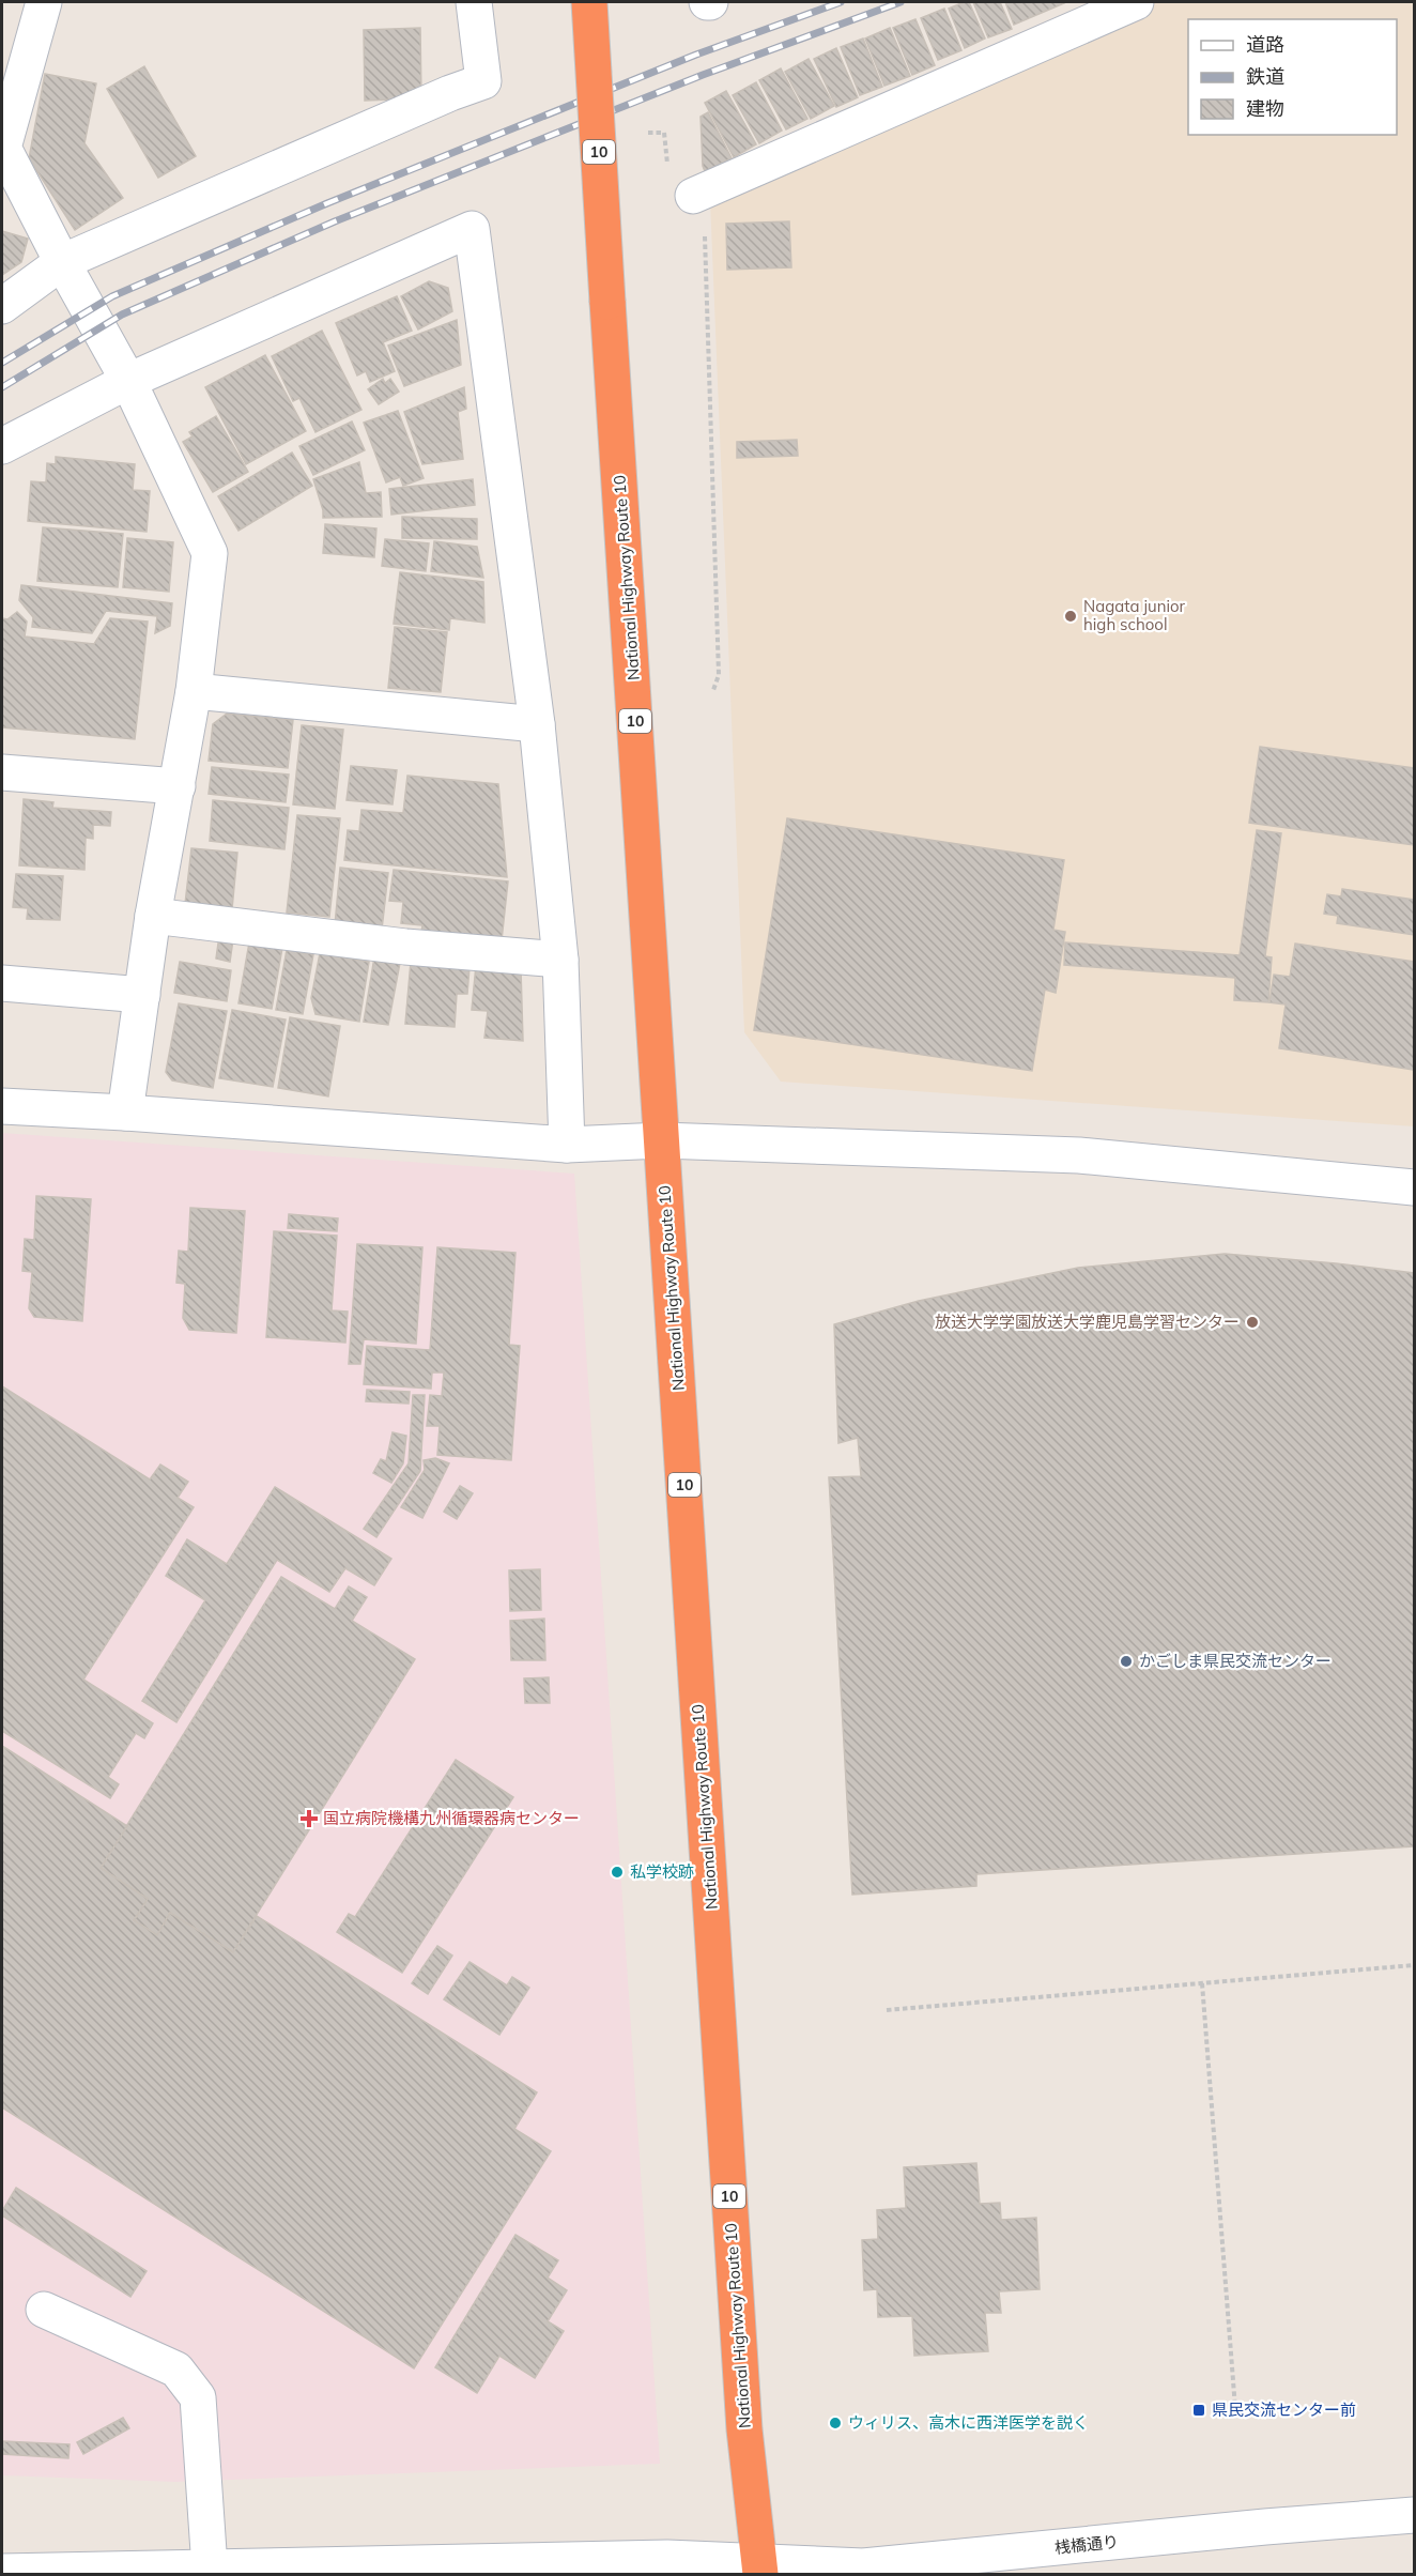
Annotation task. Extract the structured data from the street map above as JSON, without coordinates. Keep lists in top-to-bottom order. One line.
{"streets":{"highway":["10","National Highway Route 10"],"street":["桟橋通り"]},"crossings":[["National Highway Route 10","桟橋通り"]],"places":{"other":["Nagata junior high school","放送大学学園放送大学鹿児島学習センター","かごしま県民交流センター","私学校跡","ウィリス、高木に西洋医学を説く"],"health":["国立病院機構九州循環器病センター"],"transit":["県民交流センター前"]},"legend":["道路","鉄道","建物"]}
